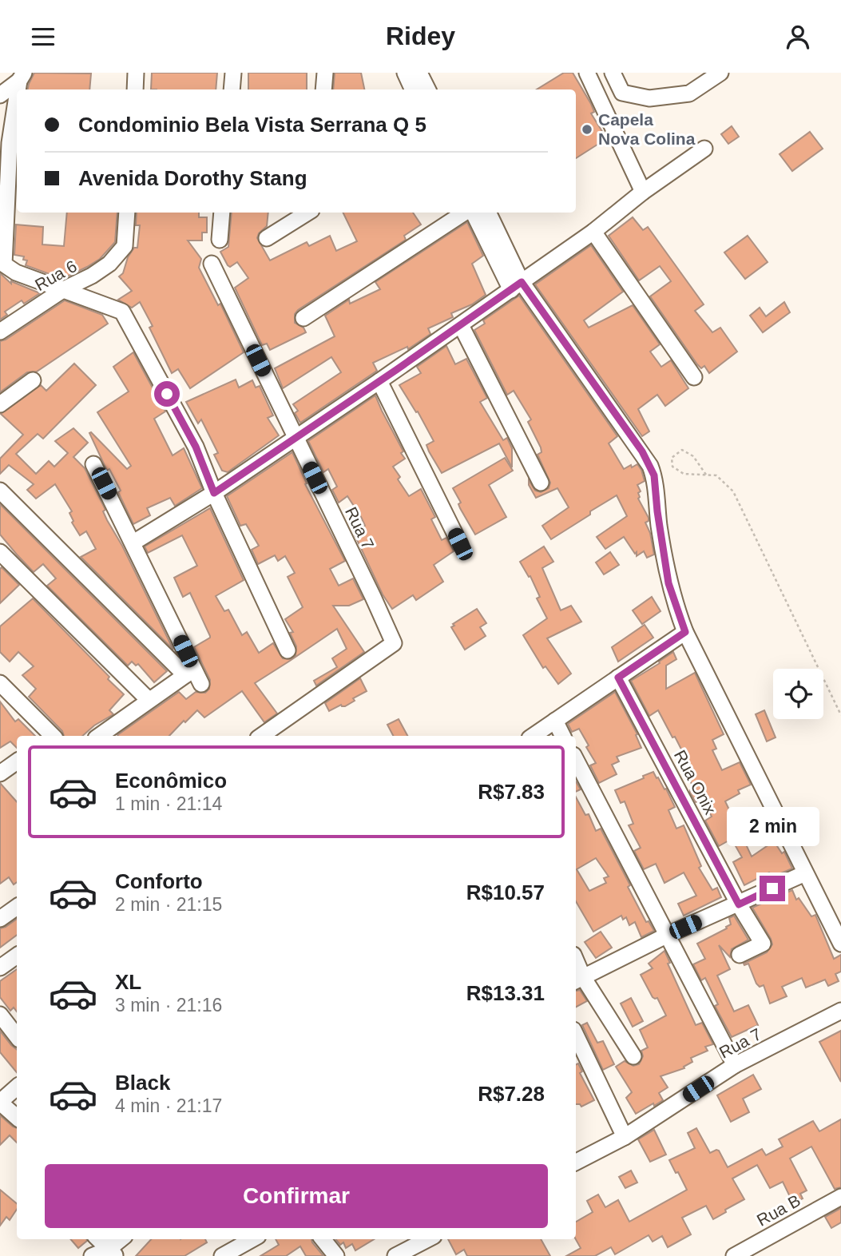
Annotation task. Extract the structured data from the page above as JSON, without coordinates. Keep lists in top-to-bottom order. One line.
{"streets":{"street":["Rua 6","Rua 7","Rua Onix","Rua B"]},"places":["Capela Nova Colina"],"page":{"header":"Ridey","banner":["Condominio Bela Vista Serrana Q 5","Avenida Dorothy Stang"],"list":[{"name":"Econômico","note":"1 min · 21:14","value":"R$7.83"},{"name":"Conforto","note":"2 min · 21:15","value":"R$10.57"},{"name":"XL","note":"3 min · 21:16","value":"R$13.31"},{"name":"Black","note":"4 min · 21:17","value":"R$7.28"}],"bubble":"2 min","buttons":"Confirmar"}}
